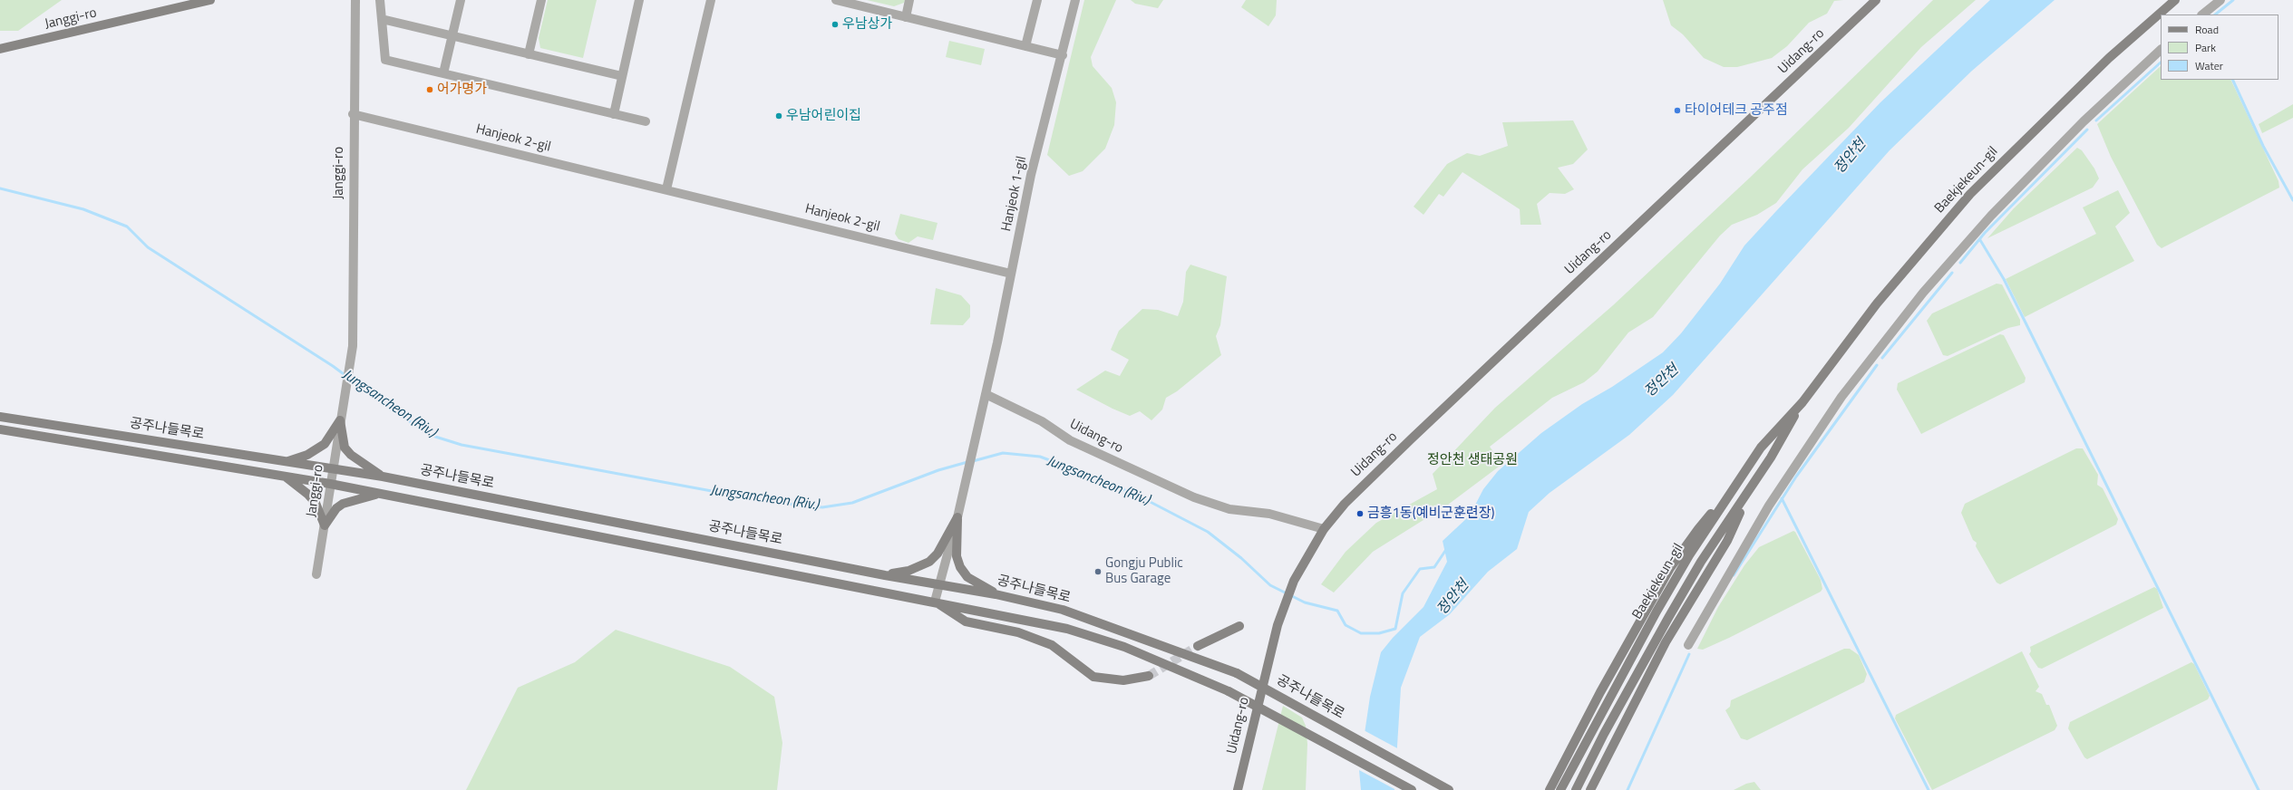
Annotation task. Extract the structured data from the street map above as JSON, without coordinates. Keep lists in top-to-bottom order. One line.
{"streets":{"main road":["Janggi-ro","Uidang-ro","Baekjekeun-gil","공주나들목로"],"street":["Hanjeok 2-gil","Hanjeok 1-gil"]},"crossings":[["Janggi-ro","Hanjeok 2-gil"],["Janggi-ro","공주나들목로"],["Uidang-ro","Hanjeok 1-gil"],["Hanjeok 2-gil","Hanjeok 1-gil"],["Hanjeok 1-gil","공주나들목로"]],"water":["정안천","Jungsancheon (Riv.)"],"parks":["정안천 생태공원"],"places":["우남상가","어가명가","타이어테크 공주점","우남어린이집","금흥1동(예비군훈련장)","Gongju Public Bus Garage"],"legend":["Road","Park","Water"]}
